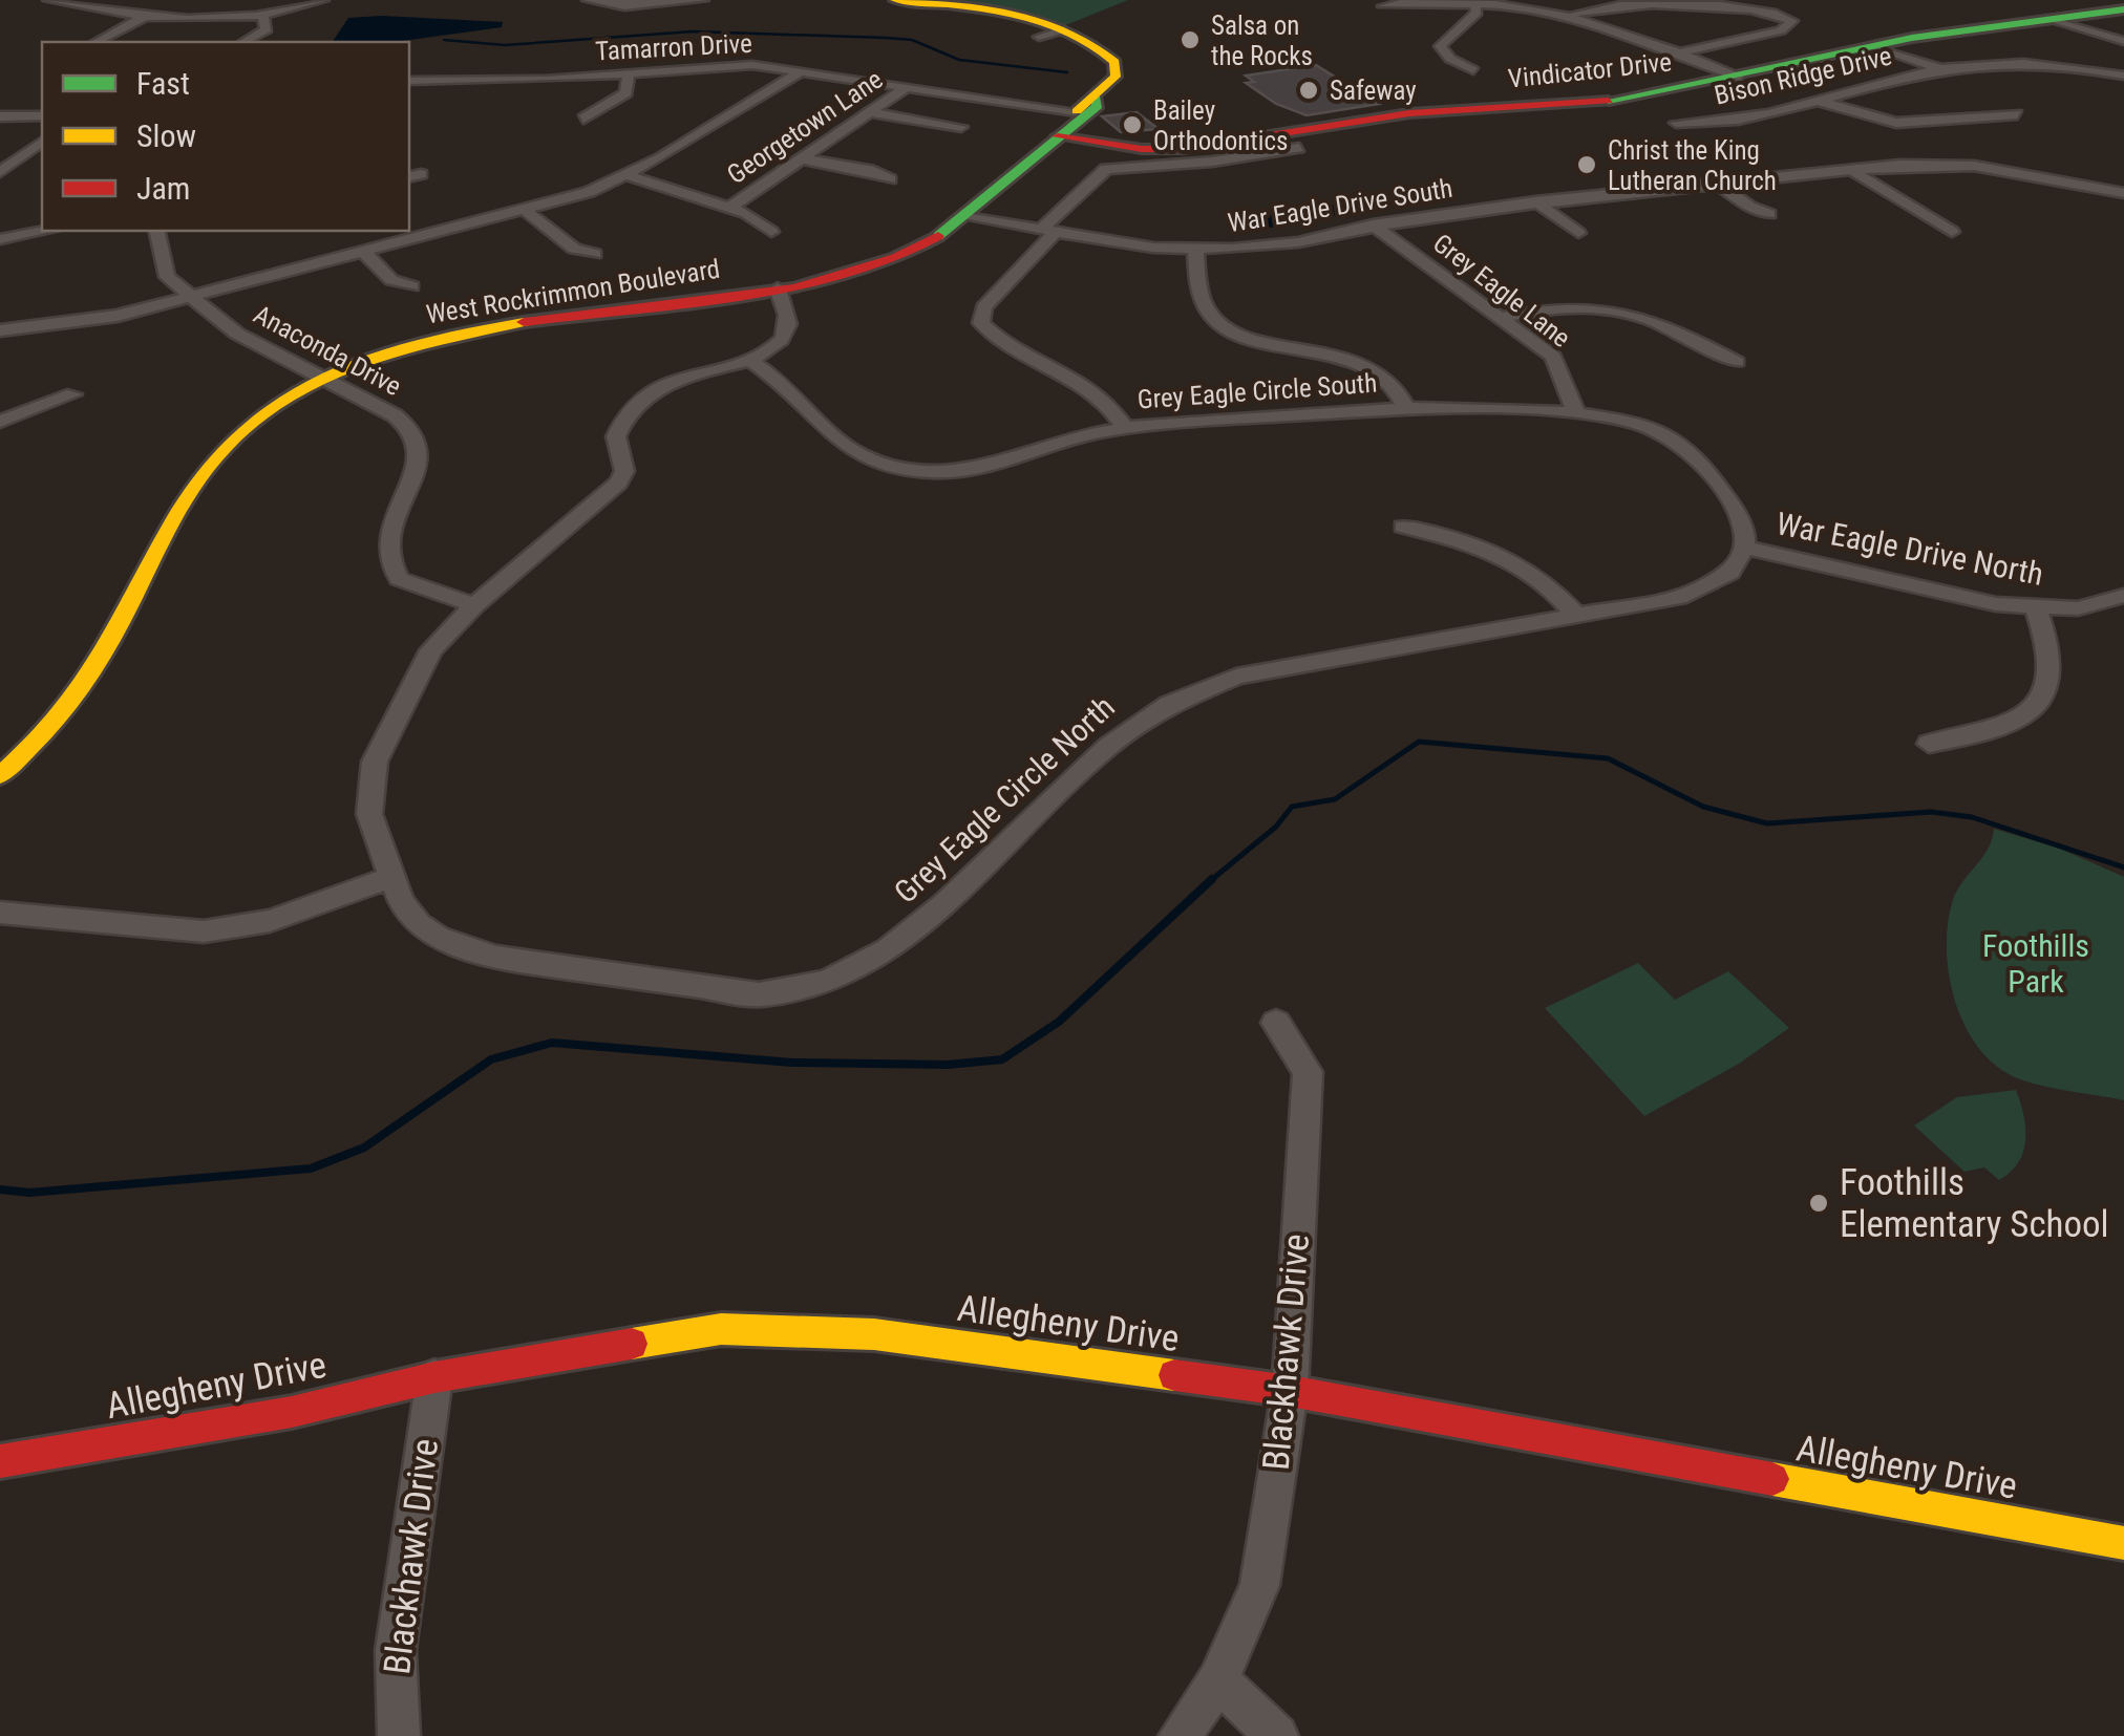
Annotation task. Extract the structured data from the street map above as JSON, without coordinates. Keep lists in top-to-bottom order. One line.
{"streets":{"main road":["Vindicator Drive","West Rockrimmon Boulevard","Allegheny Drive"],"street":["Tamarron Drive","Bison Ridge Drive","Georgetown Lane","War Eagle Drive South","Grey Eagle Lane","Anaconda Drive","Grey Eagle Circle South","War Eagle Drive North","Grey Eagle Circle North","Blackhawk Drive"]},"crossings":[["Tamarron Drive","Georgetown Lane"],["Tamarron Drive","West Rockrimmon Boulevard"],["Vindicator Drive","Bison Ridge Drive"],["Vindicator Drive","West Rockrimmon Boulevard"],["War Eagle Drive South","Grey Eagle Lane"],["War Eagle Drive South","West Rockrimmon Boulevard"],["Grey Eagle Lane","Grey Eagle Circle South"],["West Rockrimmon Boulevard","Anaconda Drive"],["Grey Eagle Circle South","War Eagle Drive North"],["Grey Eagle Circle South","Grey Eagle Circle North"],["War Eagle Drive North","Grey Eagle Circle North"],["Allegheny Drive","Blackhawk Drive"]],"parks":["Foothills Park"],"places":["Salsa on the Rocks","Safeway","Bailey Orthodontics","Christ the King Lutheran Church","Foothills Elementary School"],"legend":["Fast","Slow","Jam"]}
